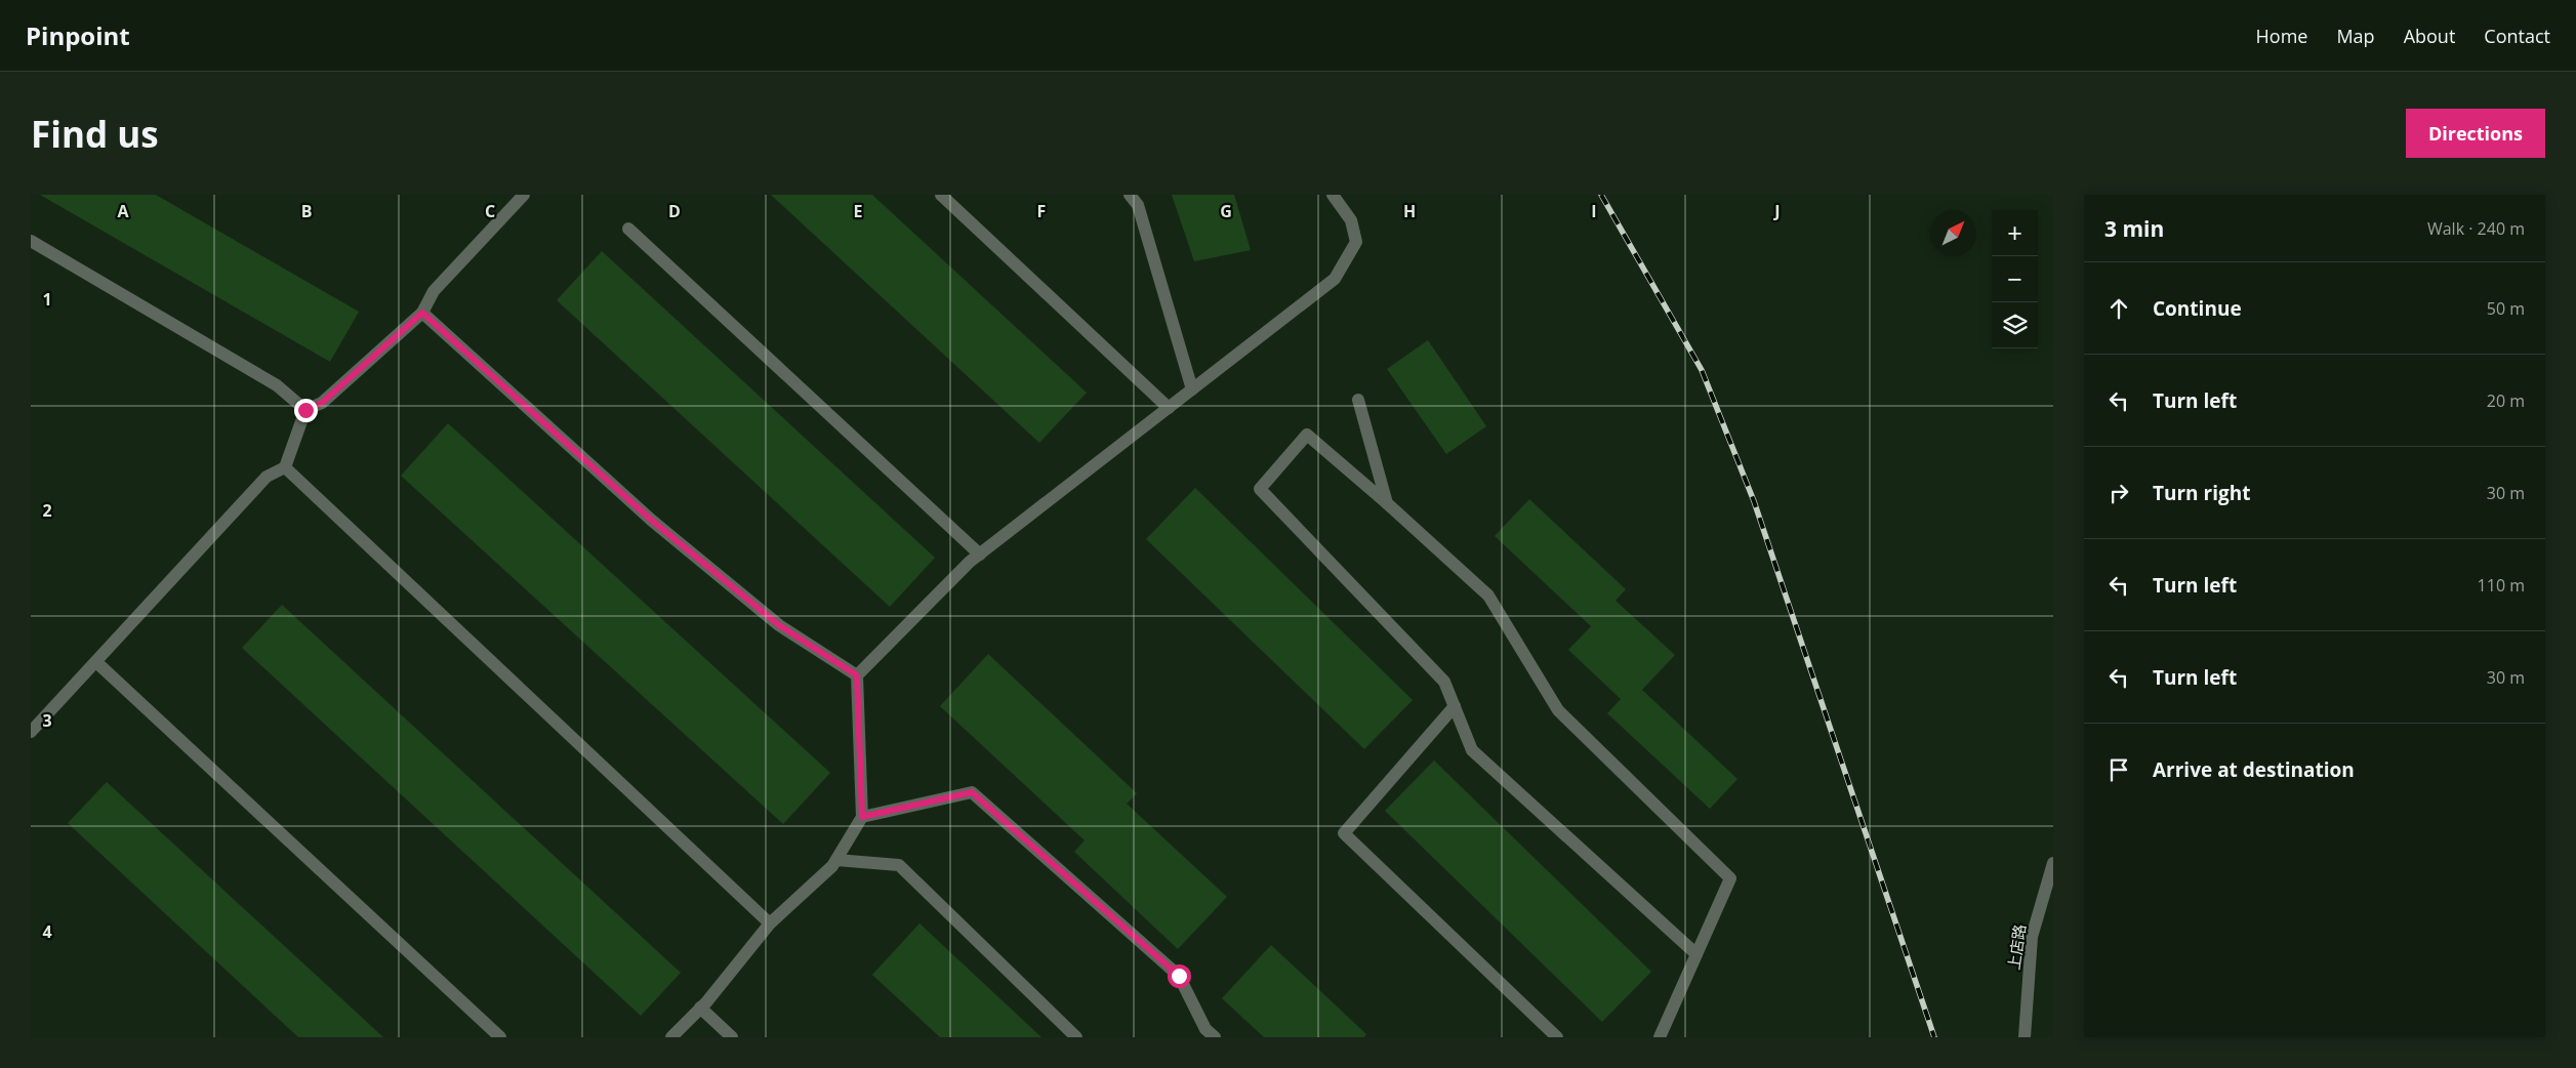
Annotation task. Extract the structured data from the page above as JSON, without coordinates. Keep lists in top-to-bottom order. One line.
{"streets":{"street":["上店路"]},"north":"top right","page":{"header":"Pinpoint","nav":["Home","Map","About","Contact"],"buttons":"Directions","title":"Find us","heading":["3 min","Walk · 240 m"],"map_buttons":["+","−"],"list":[["Continue","50 m"],["Turn left","20 m"],["Turn right","30 m"],["Turn left","110 m"],["Turn left","30 m"],"Arrive at destination"]},"grid":{"columns":["A","B","C","D","E","F","G","H","I","J"],"rows":["1","2","3","4"]}}
